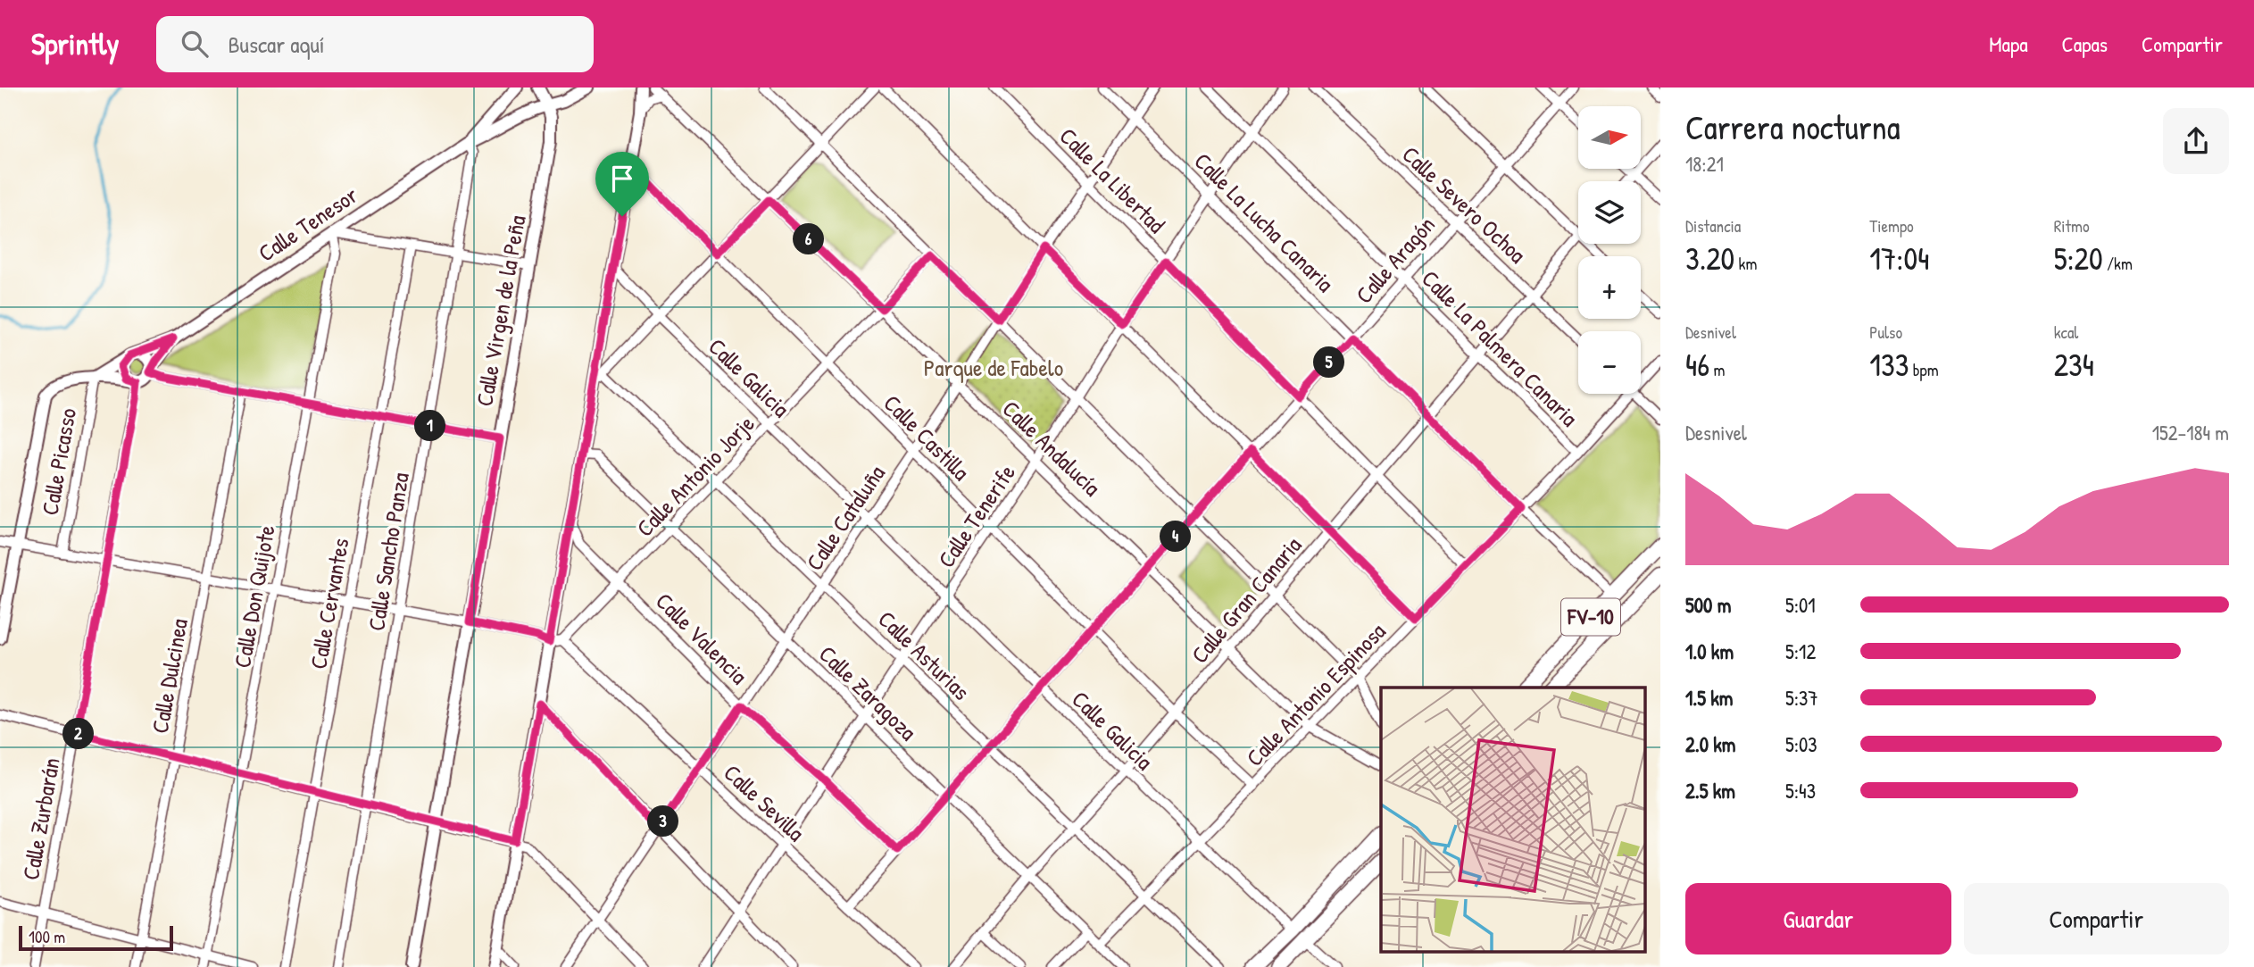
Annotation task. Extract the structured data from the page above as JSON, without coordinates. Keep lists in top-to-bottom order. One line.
{"streets":{"main road":["FV-10"],"street":["Calle La Libertad","Calle Severo Ochoa","Calle La Lucha Canaria","Calle Tenesor","Calle Aragón","Calle Virgen de la Peña","Calle La Palmera Canaria","Calle Galicia","Calle Castilla","Calle Andalucía","Calle Picasso","Calle Antonio Jorje","Calle Tenerife","Calle Cataluña","Calle Sancho Panza","Calle Don Quijote","Calle Gran Canaria","Calle Cervantes","Calle Valencia","Calle Asturias","Calle Dulcinea","Calle Zaragoza","Calle Antonio Espinosa","Calle Sevilla","Calle Zurbarán"]},"crossings":[["Calle La Libertad","Calle Aragón"],["Calle La Libertad","Calle Tenerife"],["Calle La Libertad","Calle Cataluña"],["Calle La Libertad","Calle Gran Canaria"],["Calle La Libertad","Calle Antonio Espinosa"],["Calle Severo Ochoa","Calle Aragón"],["Calle Severo Ochoa","Calle Gran Canaria"],["Calle La Lucha Canaria","Calle Aragón"],["Calle La Lucha Canaria","Calle Tenerife"],["Calle La Lucha Canaria","Calle Cataluña"],["Calle La Lucha Canaria","Calle Gran Canaria"],["Calle La Lucha Canaria","FV-10"],["Calle La Lucha Canaria","Calle Antonio Espinosa"],["Calle Tenesor","Calle Virgen de la Peña"],["Calle Tenesor","Calle Picasso"],["Calle Tenesor","Calle Sancho Panza"],["Calle Tenesor","Calle Don Quijote"],["Calle Tenesor","Calle Zurbarán"],["Calle Aragón","Calle La Palmera Canaria"],["Calle Aragón","Calle Galicia"],["Calle Aragón","Calle Castilla"],["Calle Aragón","Calle Andalucía"],["Calle Aragón","Calle Valencia"],["Calle Aragón","Calle Asturias"],["Calle Aragón","Calle Zaragoza"],["Calle Aragón","Calle Sevilla"],["Calle La Palmera Canaria","Calle Tenerife"],["Calle La Palmera Canaria","Calle Gran Canaria"],["Calle La Palmera Canaria","Calle Antonio Espinosa"],["Calle Galicia","Calle Antonio Jorje"],["Calle Galicia","Calle Tenerife"],["Calle Galicia","Calle Cataluña"],["Calle Galicia","Calle Gran Canaria"],["Calle Galicia","Calle Antonio Espinosa"],["Calle Castilla","Calle Antonio Jorje"],["Calle Castilla","Calle Tenerife"],["Calle Castilla","Calle Cataluña"],["Calle Castilla","Calle Gran Canaria"],["Calle Castilla","Calle Antonio Espinosa"],["Calle Andalucía","Calle Antonio Jorje"],["Calle Andalucía","Calle Tenerife"],["Calle Andalucía","Calle Cataluña"],["Calle Andalucía","Calle Gran Canaria"],["Calle Andalucía","Calle Antonio Espinosa"],["Calle Antonio Jorje","Calle Valencia"],["Calle Antonio Jorje","Calle Asturias"],["Calle Antonio Jorje","Calle Zaragoza"],["Calle Antonio Jorje","Calle Sevilla"],["Calle Tenerife","Calle Valencia"],["Calle Tenerife","Calle Asturias"],["Calle Tenerife","Calle Zaragoza"],["Calle Tenerife","Calle Sevilla"],["Calle Cataluña","Calle Valencia"],["Calle Cataluña","Calle Asturias"],["Calle Cataluña","Calle Zaragoza"],["Calle Cataluña","Calle Sevilla"],["Calle Gran Canaria","Calle Asturias"],["Calle Gran Canaria","Calle Zaragoza"],["Calle Asturias","Calle Antonio Espinosa"],["Calle Zaragoza","Calle Antonio Espinosa"]],"parks":["Parque de Fabelo"],"scale_bar":"100 m","north":"right","page":{"header":"Sprintly","search":"Buscar aquí","nav":["Mapa","Capas","Compartir"],"heading":["Carrera nocturna","18:21"],"map_buttons":["+","−"],"stats":[["Distancia","3.20 km"],["Tiempo","17:04"],["Ritmo","5:20 /km"],["Desnivel","46 m"],["Pulso","133 bpm"],["kcal","234"]],"pins":["6","5","1","4","2","3"],"chart":["Desnivel","152–184 m"],"list":[{"name":"500 m","note":"5:01"},{"name":"1.0 km","note":"5:12"},{"name":"1.5 km","note":"5:37"},{"name":"2.0 km","note":"5:03"},{"name":"2.5 km","note":"5:43"}],"buttons":["Guardar","Compartir"],"scale":"100 m"}}
